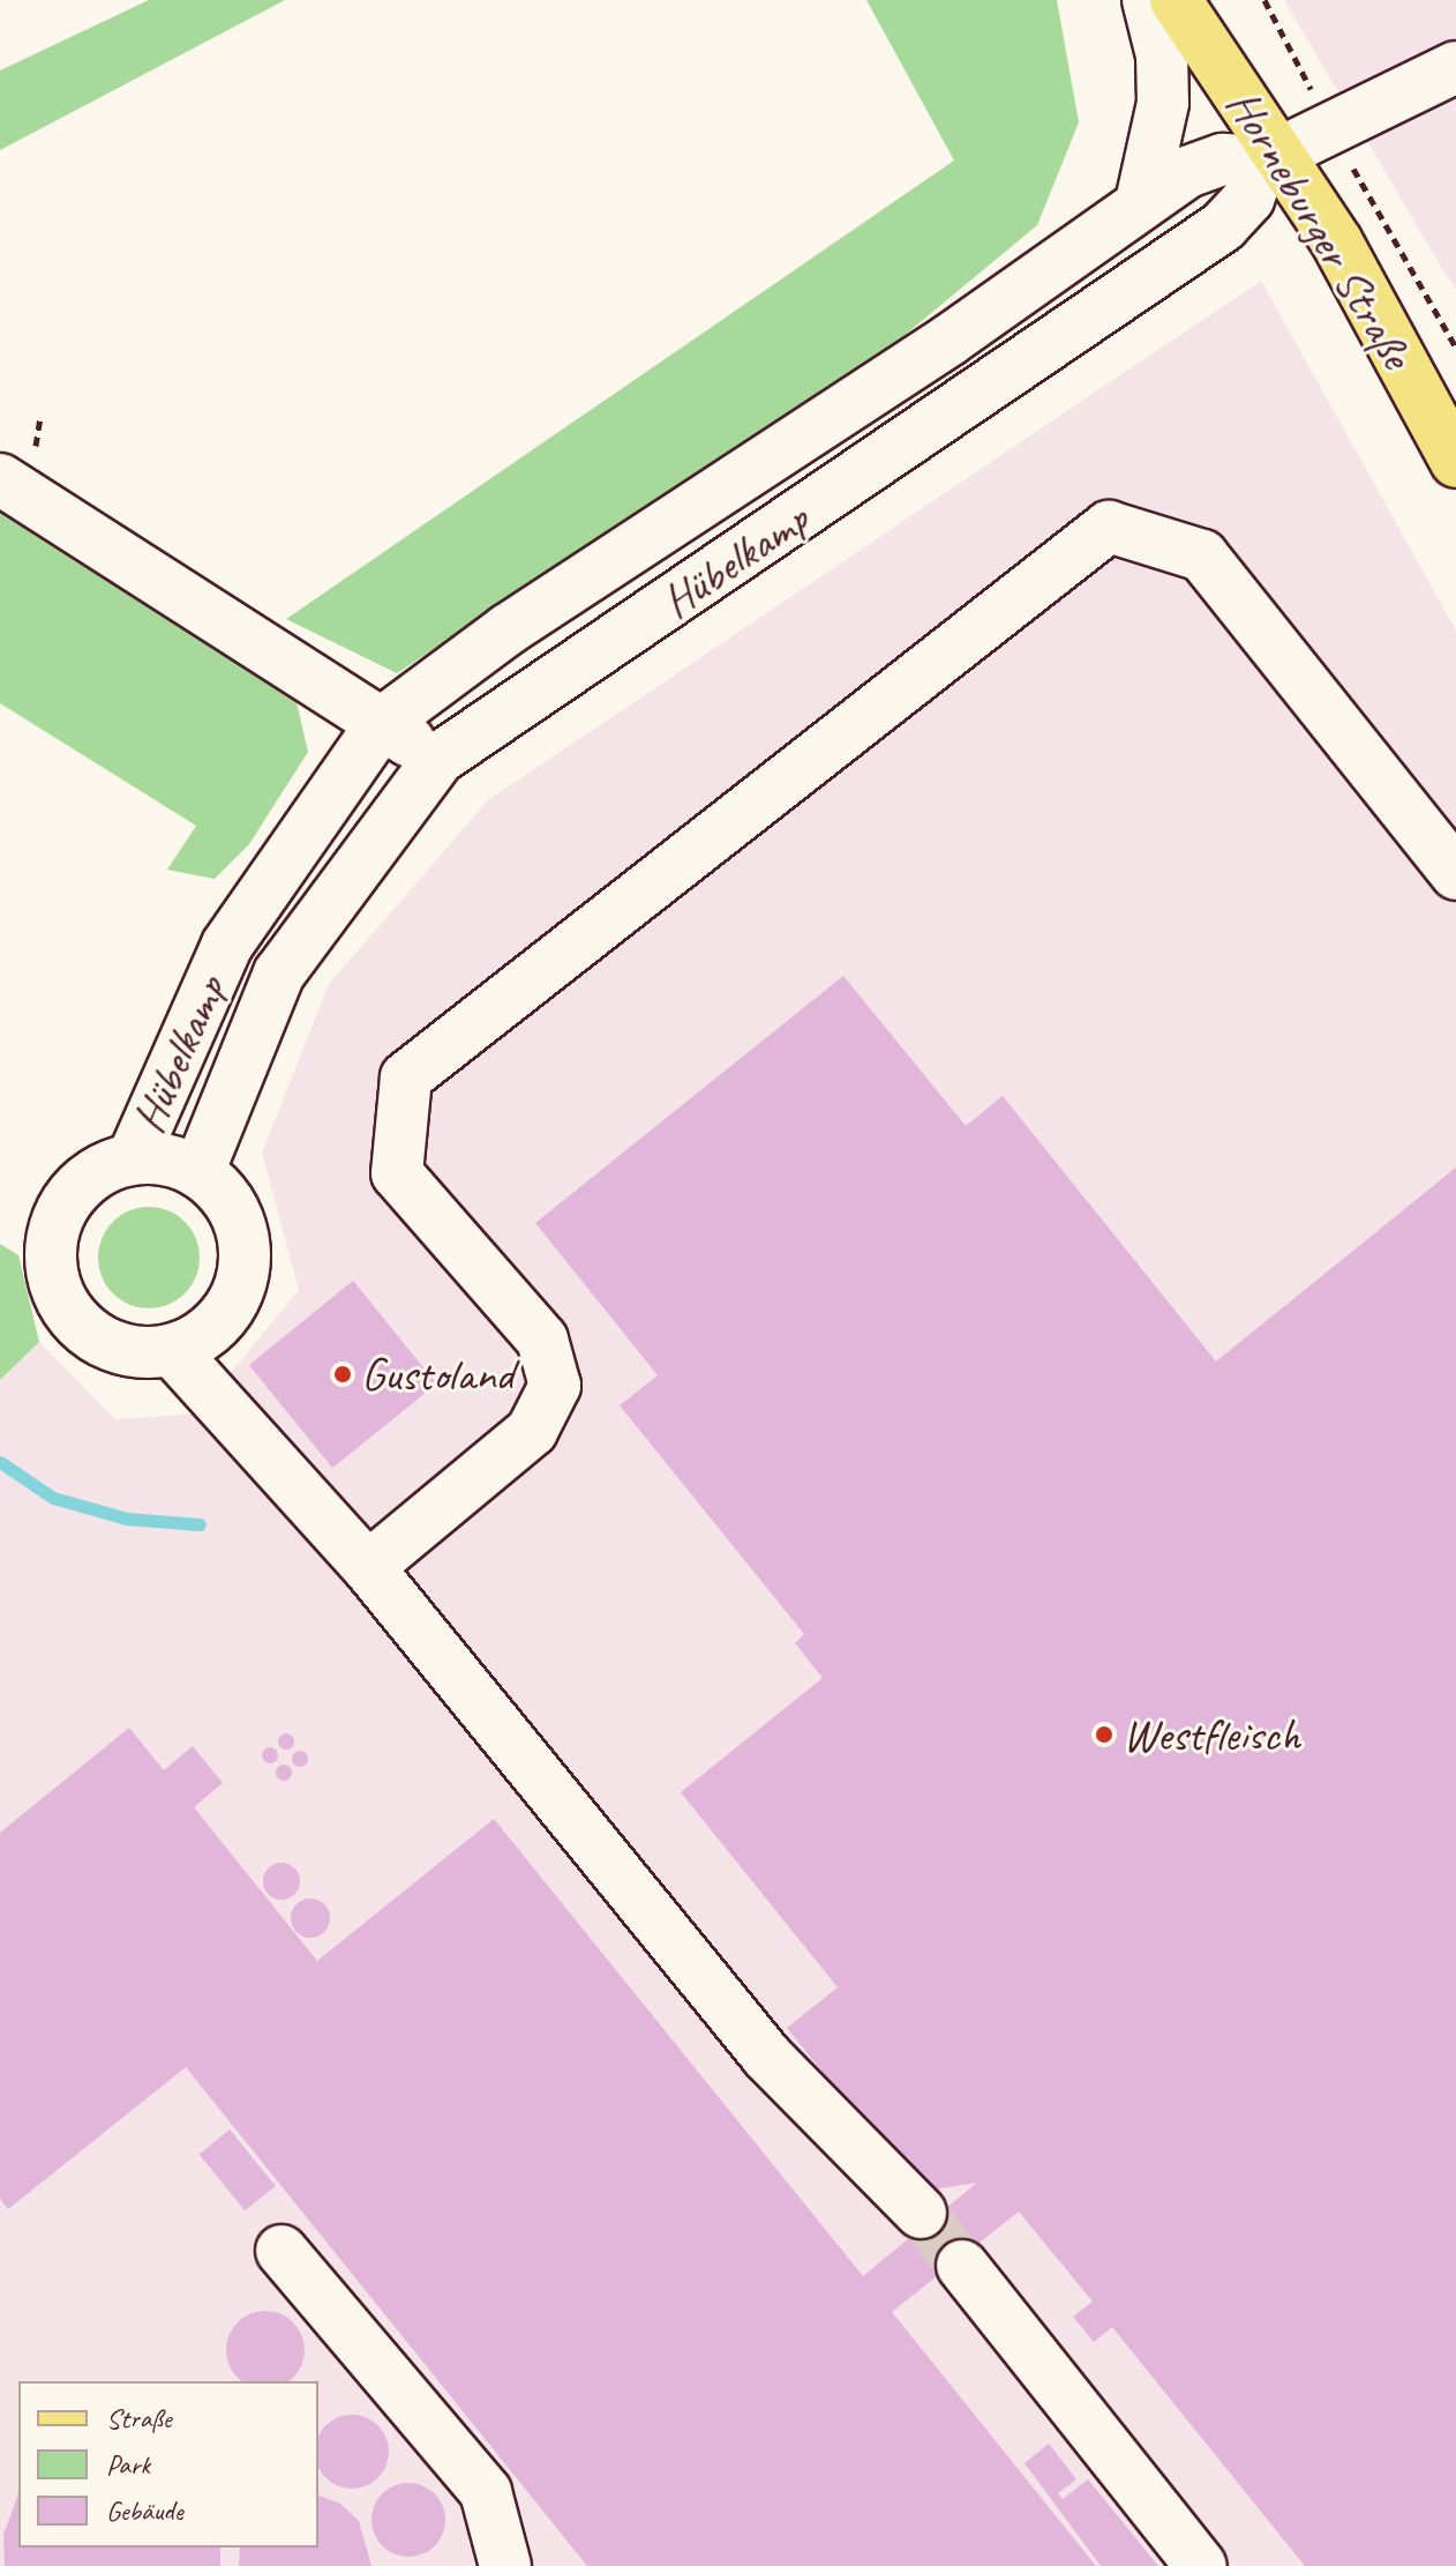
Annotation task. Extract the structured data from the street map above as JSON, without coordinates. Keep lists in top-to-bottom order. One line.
{"streets":{"main road":["Horneburger Straße"],"street":["Hübelkamp"]},"crossings":[["Horneburger Straße","Hübelkamp"]],"places":["Gustoland","Westfleisch"],"legend":["Straße","Park","Gebäude"]}
